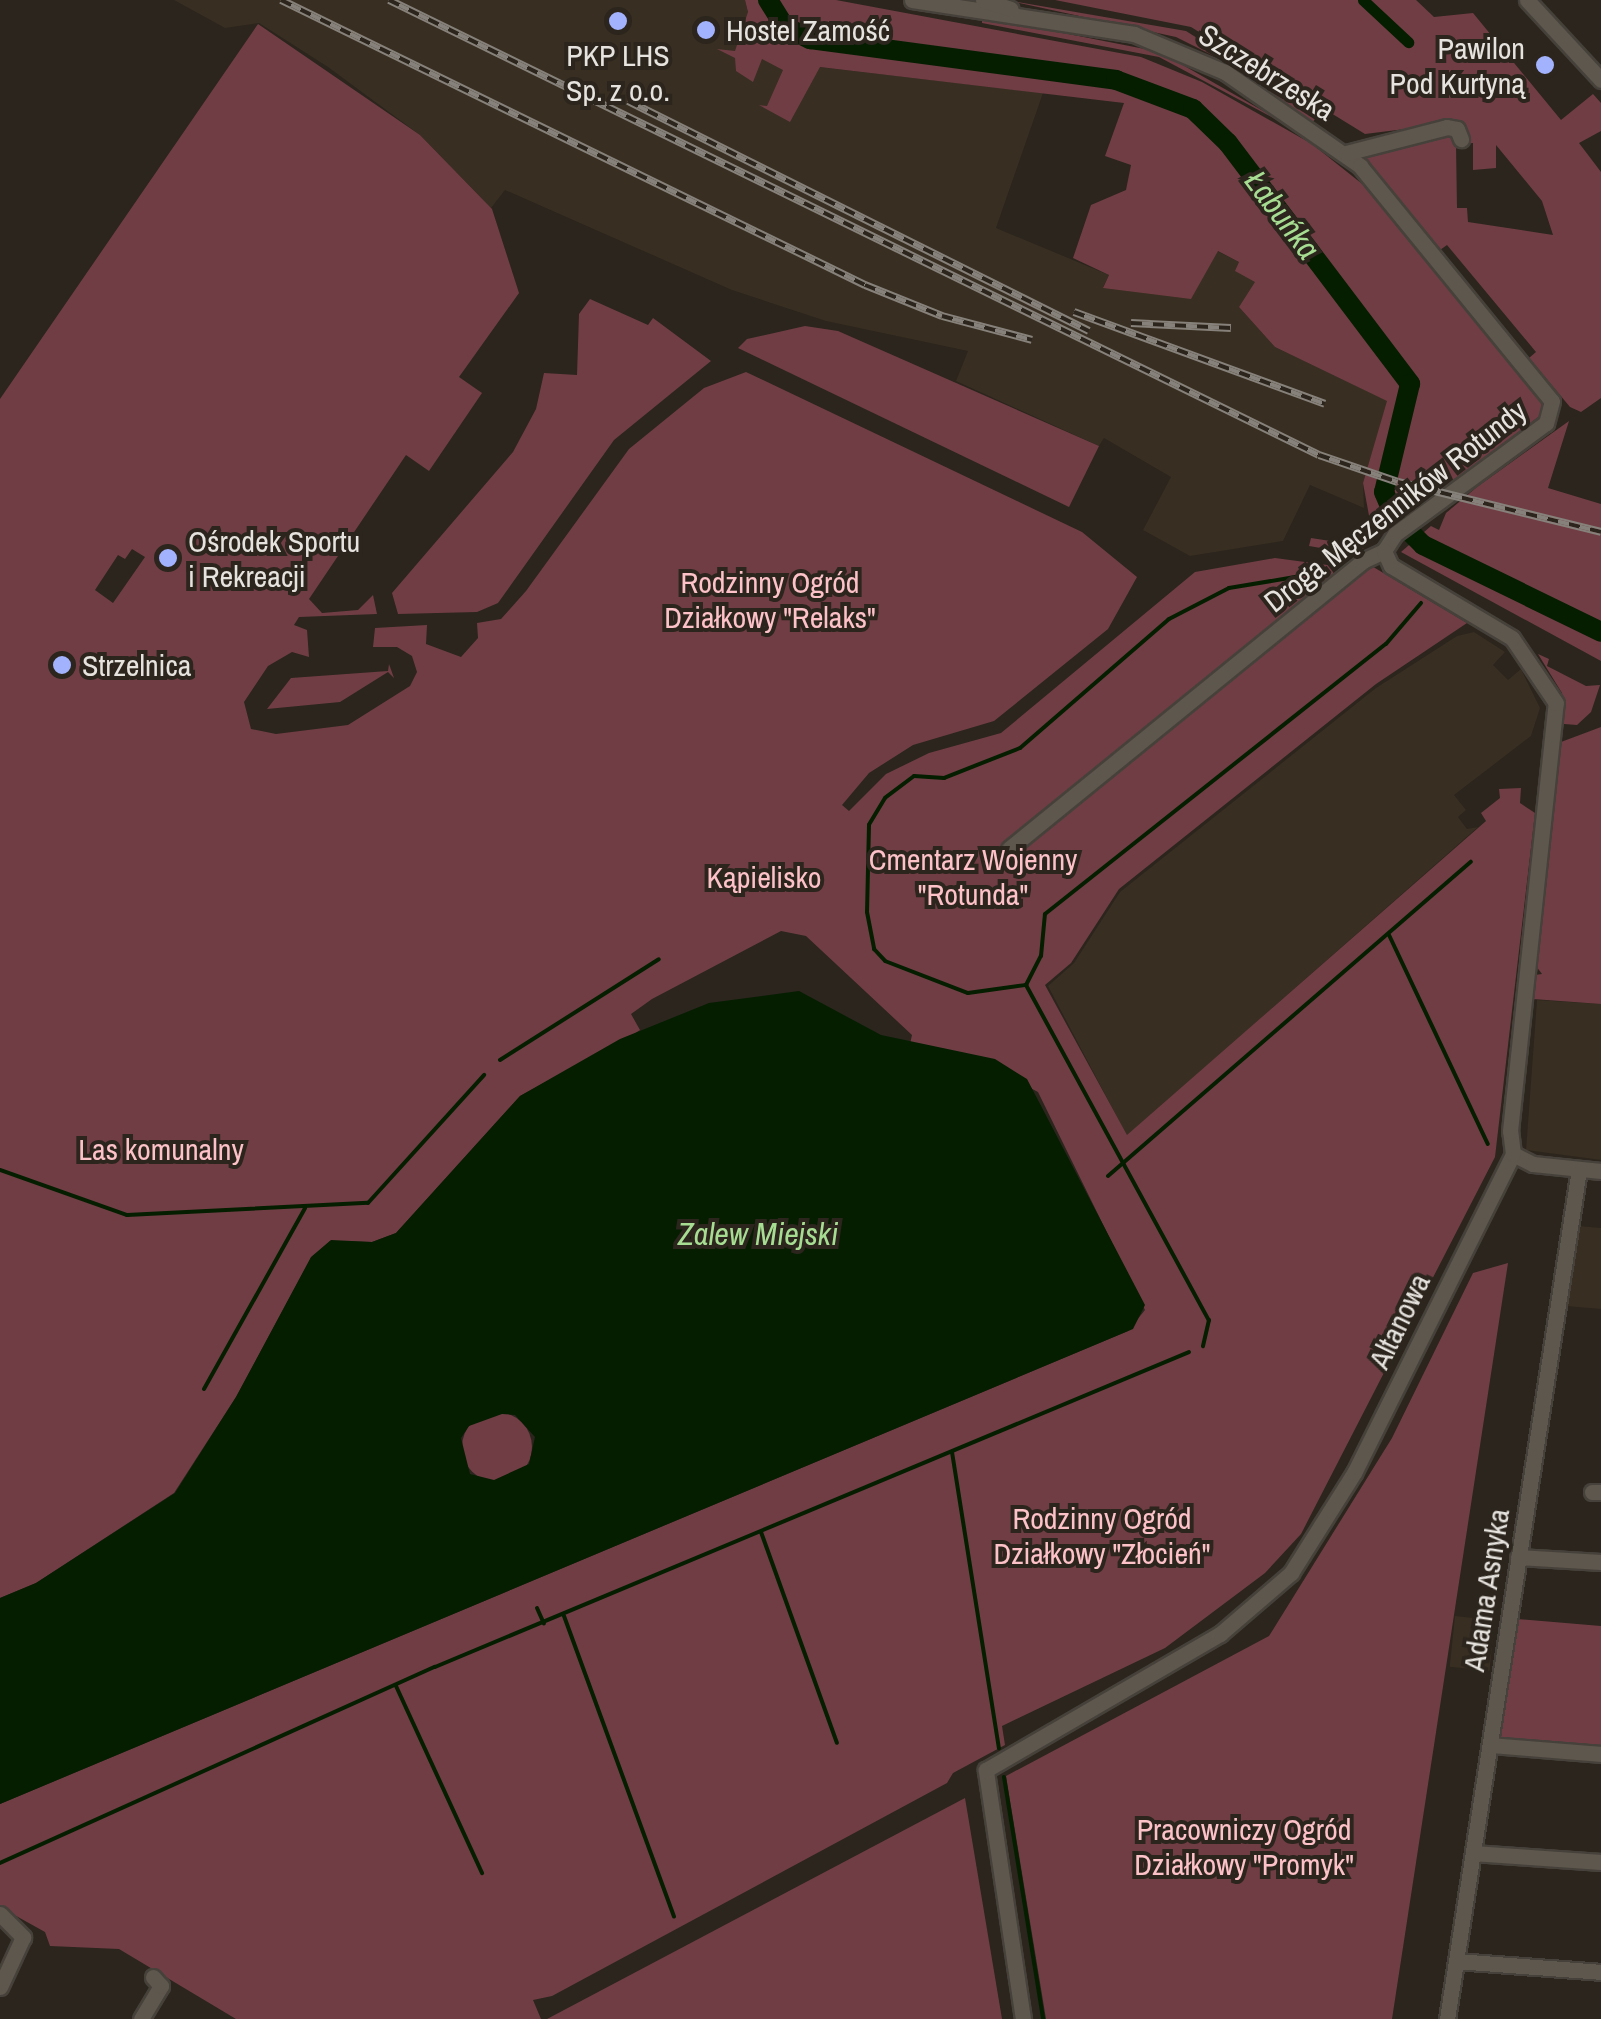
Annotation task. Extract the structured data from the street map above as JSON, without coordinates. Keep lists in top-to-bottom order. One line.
{"streets":{"street":["Szczebrzeska","Droga Męczenników Rotundy","Altanowa","Adama Asnyka"]},"crossings":[["Szczebrzeska","Droga Męczenników Rotundy"],["Droga Męczenników Rotundy","Altanowa"]],"water":["Łabuńka","Zalew Miejski"],"parks":["Rodzinny Ogród Działkowy \"Relaks\"","Cmentarz Wojenny \"Rotunda\"","Kąpielisko","Las komunalny","Rodzinny Ogród Działkowy \"Złocień\"","Pracowniczy Ogród Działkowy \"Promyk\""],"places":["PKP LHS Sp. z o.o.","Hostel Zamość","Pawilon Pod Kurtyną","Ośrodek Sportu i Rekreacji","Strzelnica"]}
